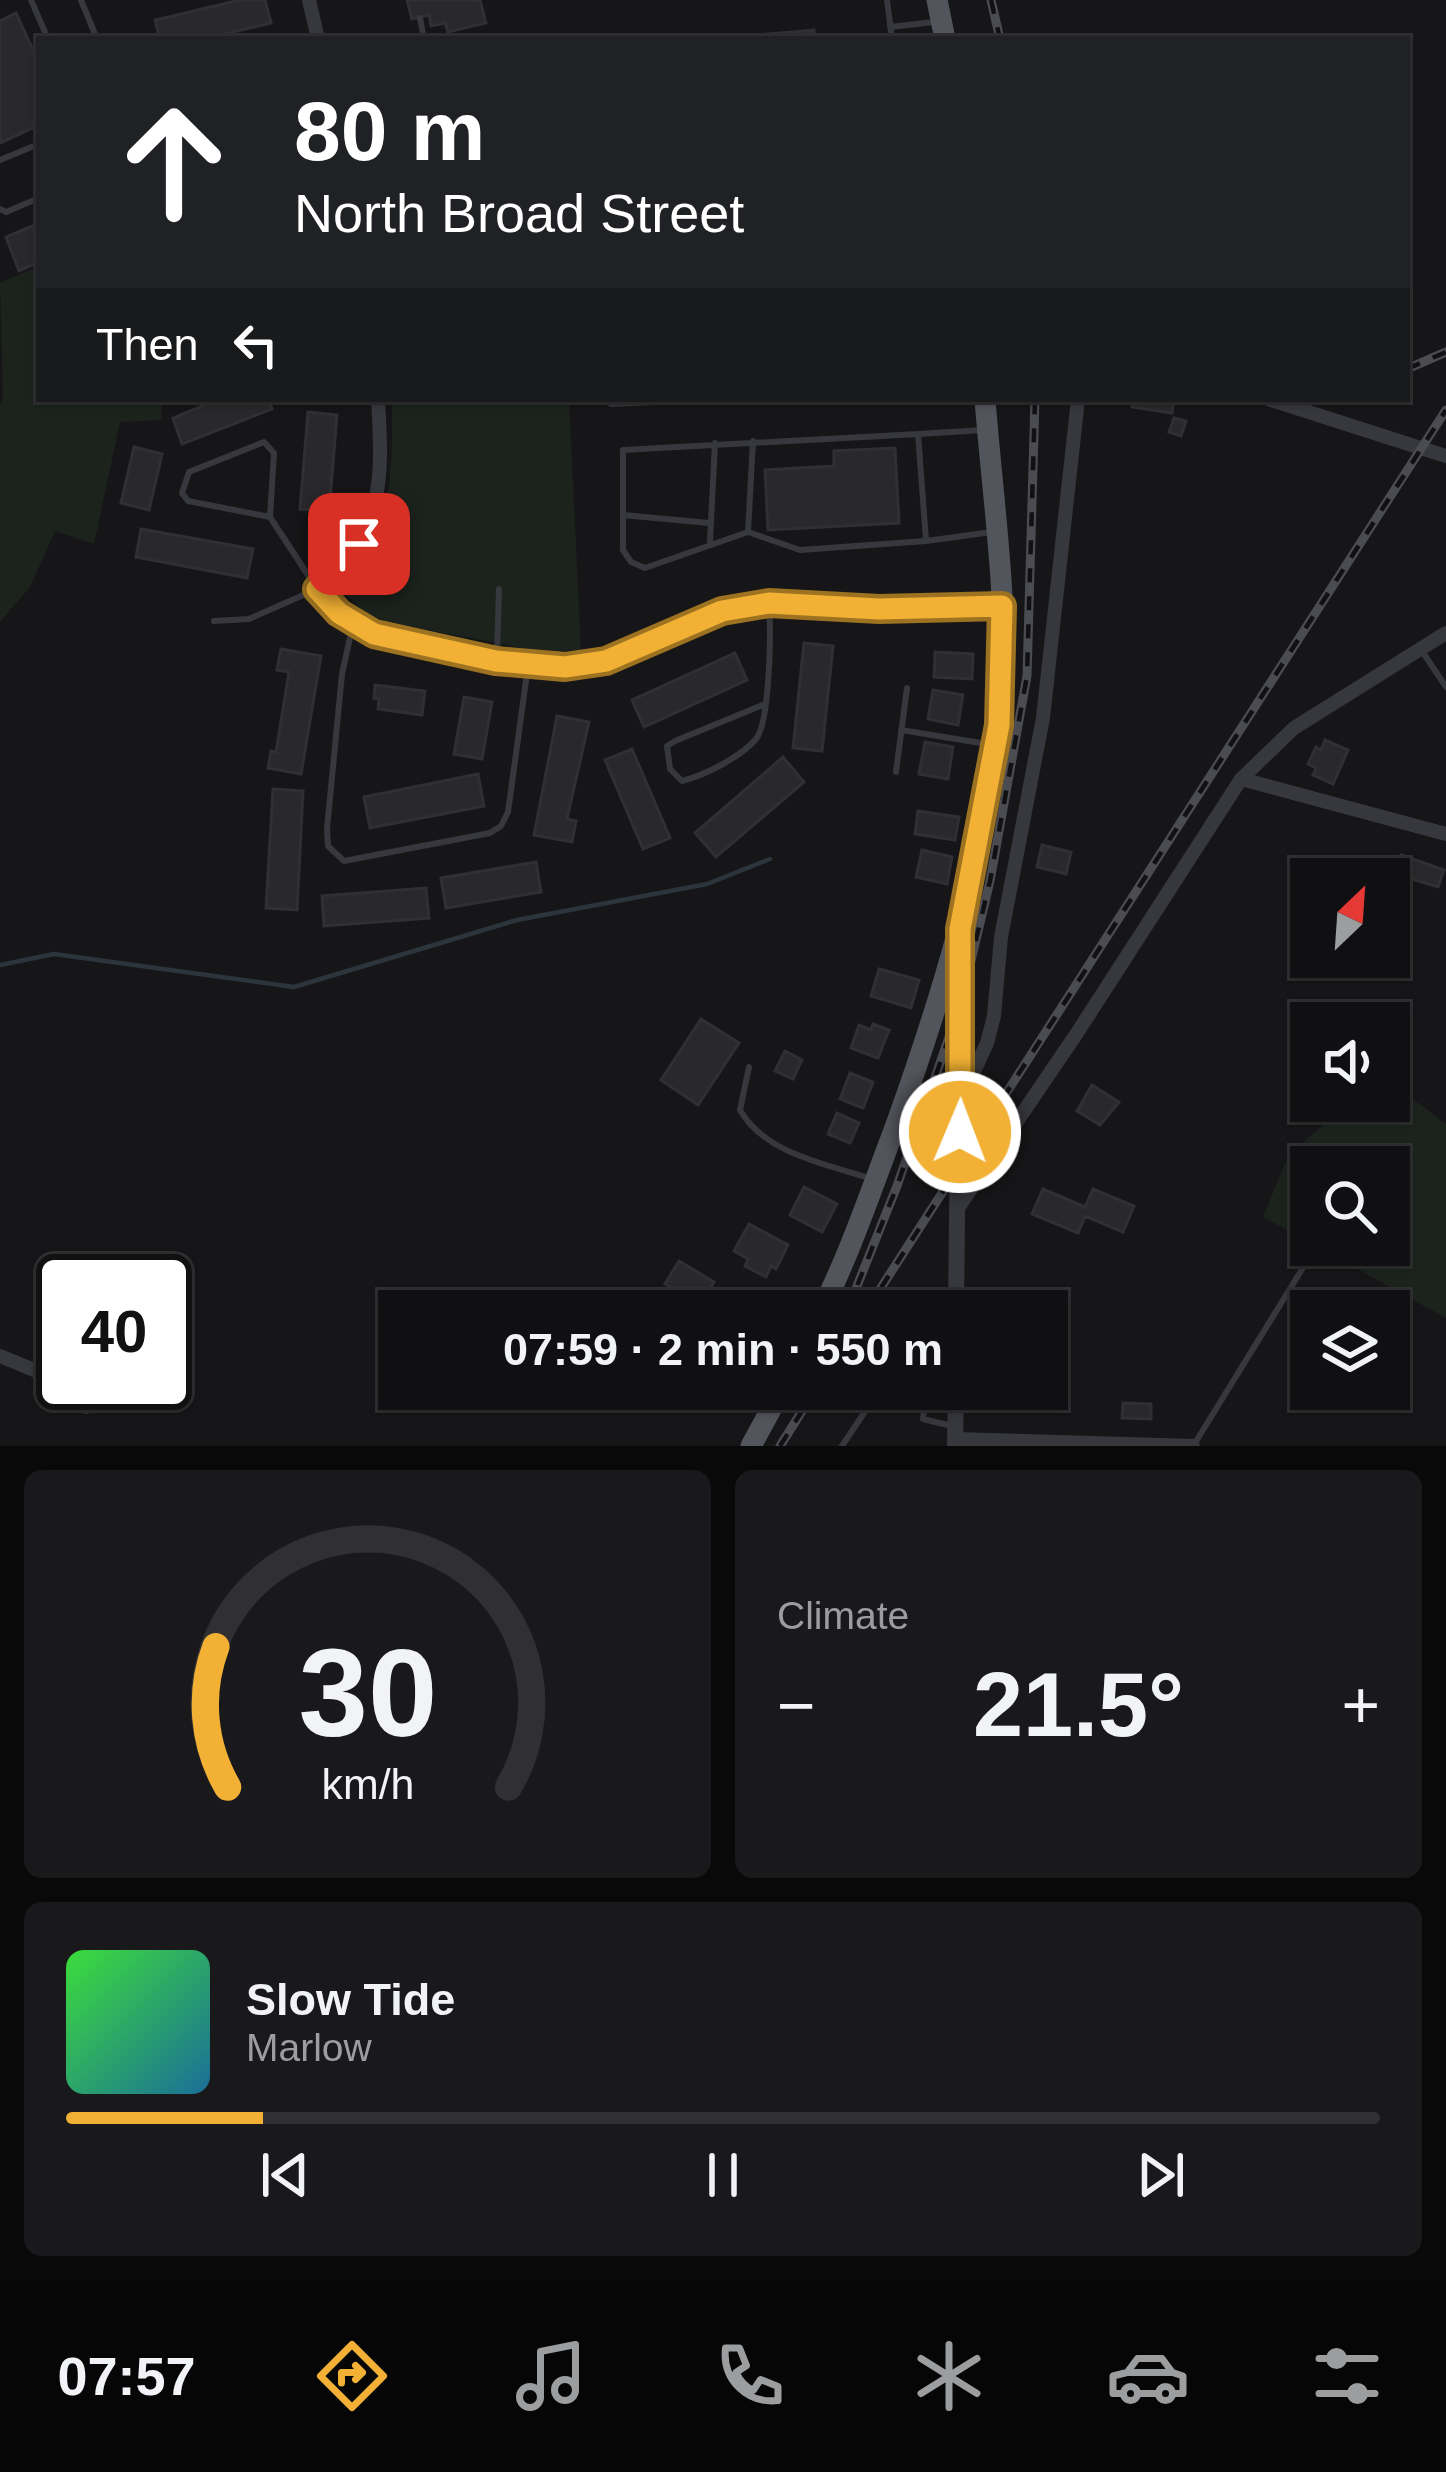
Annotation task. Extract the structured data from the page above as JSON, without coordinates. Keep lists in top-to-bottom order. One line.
{"north":"top right","page":{"turn":["80 m","North Broad Street"],"then":"Then","limit":"40","trip":"07:59 · 2 min · 550 m","tile":"Climate","heat":["−","21.5°","+"],"song":["Slow Tide","Marlow"],"tabs":"07:57","gauge":["30","km/h"]}}
